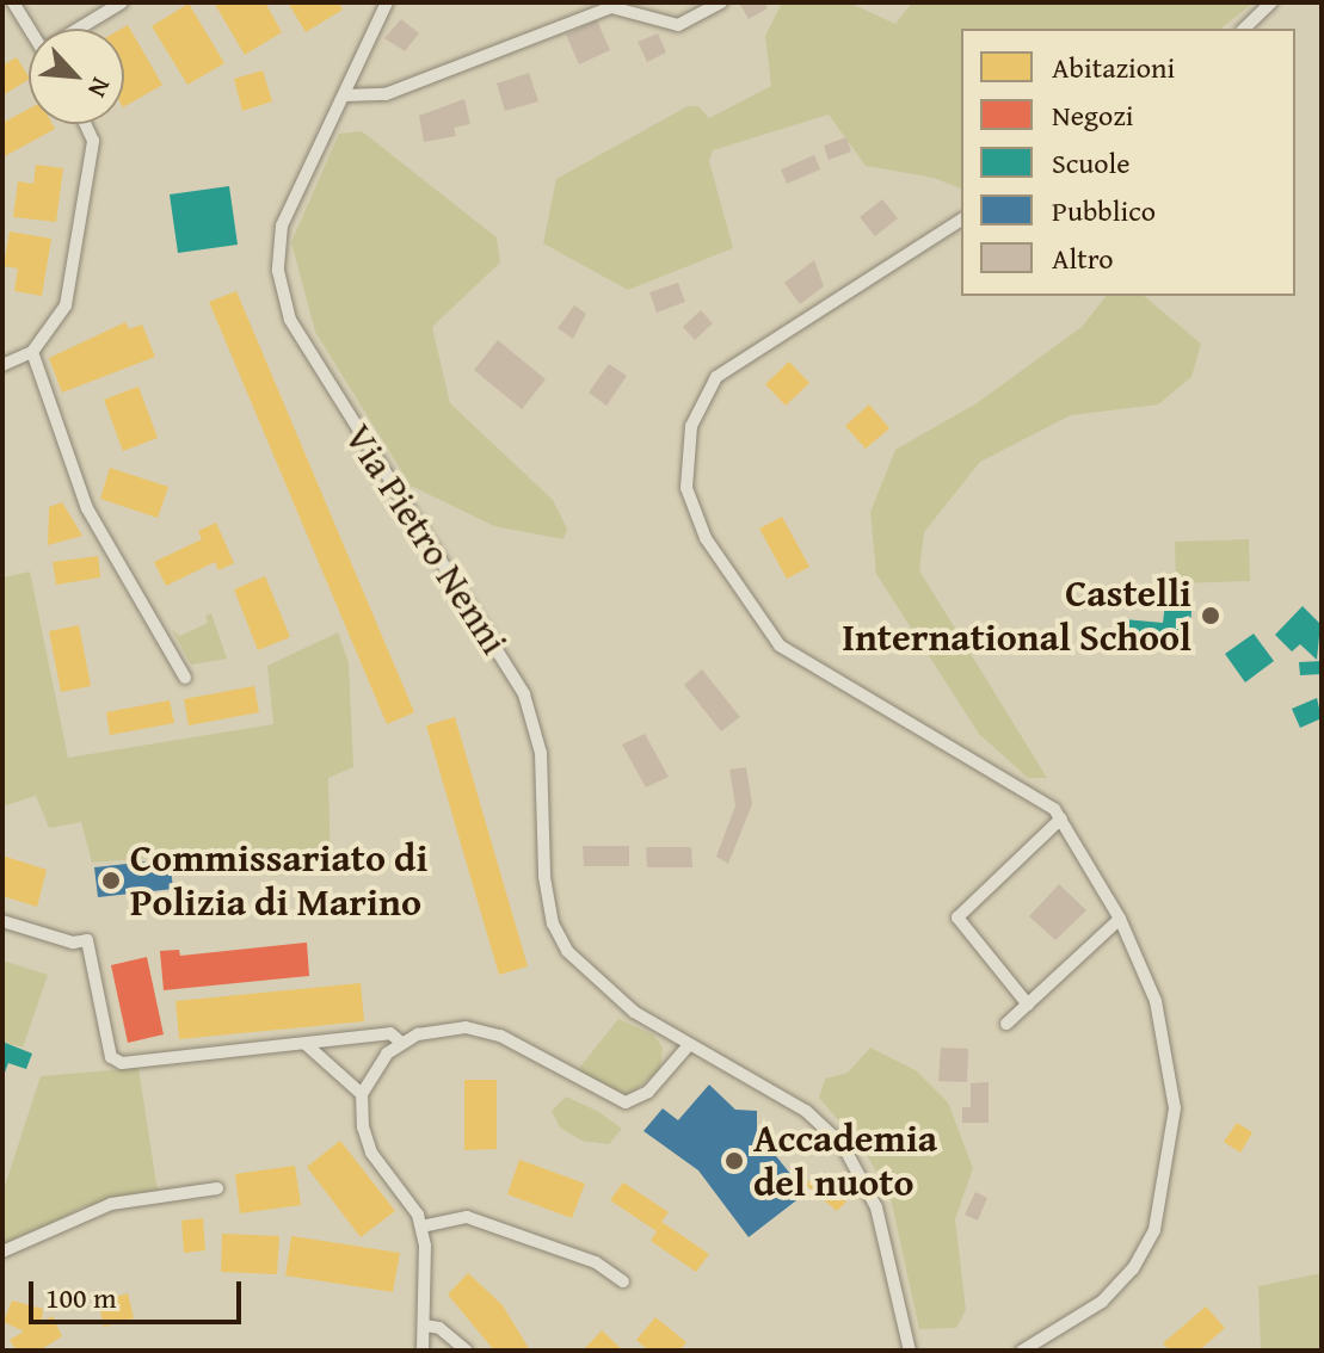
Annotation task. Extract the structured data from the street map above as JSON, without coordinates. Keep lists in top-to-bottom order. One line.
{"streets":{"street":["Via Pietro Nenni"]},"places":["Castelli International School","Commissariato di Polizia di Marino","Accademia del nuoto"],"legend":["Abitazioni","Negozi","Scuole","Pubblico","Altro"],"scale_bar":"100 m","north":"bottom right"}
